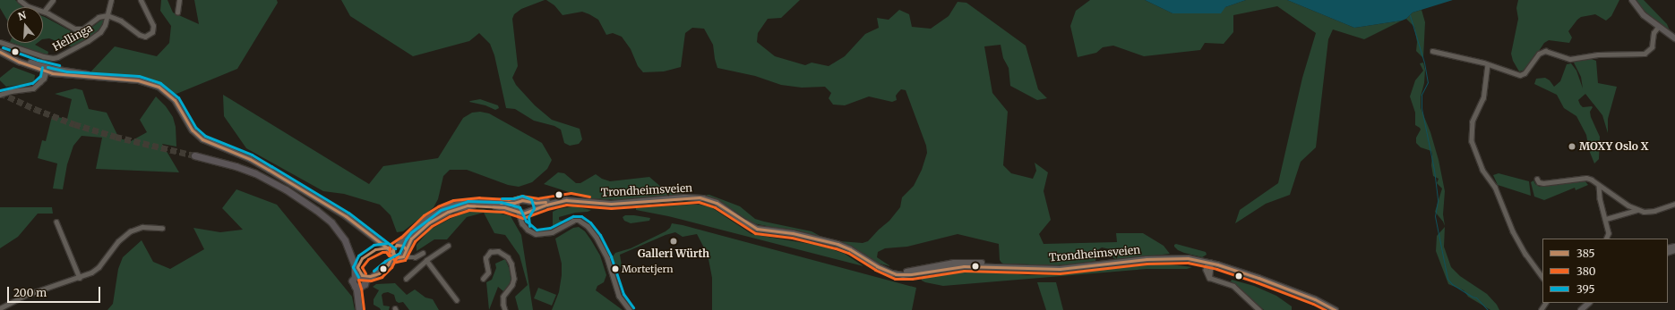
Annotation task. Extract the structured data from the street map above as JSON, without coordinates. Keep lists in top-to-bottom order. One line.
{"streets":{"main road":["Trondheimsveien"],"street":["Hellinga"]},"places":["MOXY Oslo X","Galleri Würth","Mortetjern"],"lines":["transit line 395","transit line 385","transit line 380"],"legend":["385","380","395"],"scale_bar":"200 m","north":"top"}
